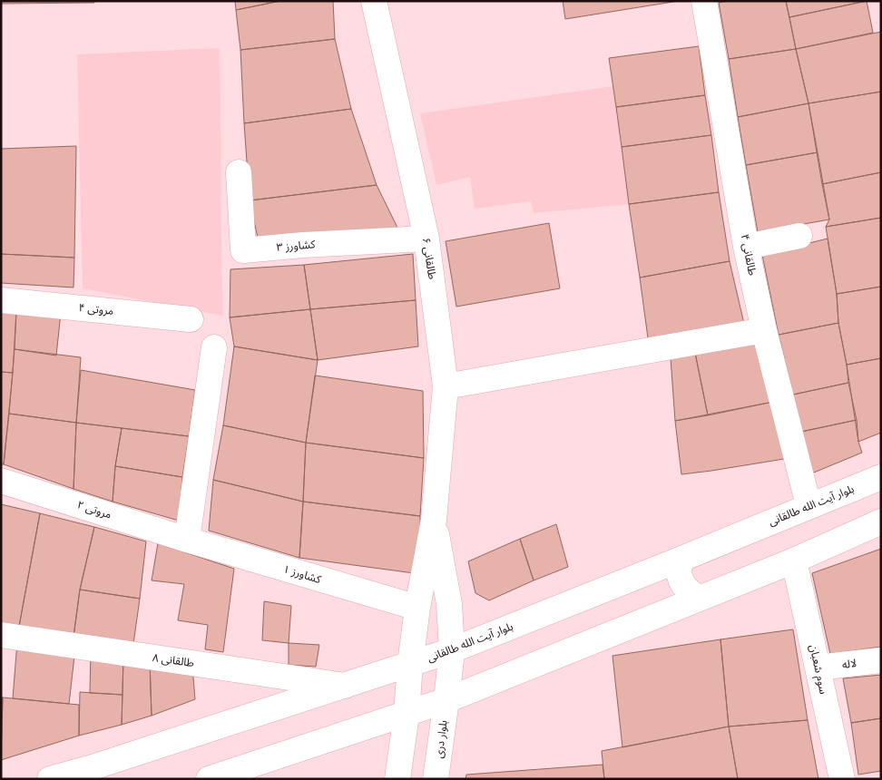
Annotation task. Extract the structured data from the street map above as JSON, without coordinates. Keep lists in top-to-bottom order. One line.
{"streets":{"street":["کشاورز ۳","طالقانی ۴","طالقانی ۶","مروتی ۴","بلوار آیت الله طالقانی","مروتی ۲","کشاورز ۱","طالقانی ۸","لاله","سوم شعبان","بلوار دری"]},"crossings":[["کشاورز ۳","طالقانی ۶"],["طالقانی ۴","بلوار آیت الله طالقانی"],["طالقانی ۶","بلوار آیت الله طالقانی"],["طالقانی ۶","کشاورز ۱"],["طالقانی ۶","بلوار دری"],["بلوار آیت الله طالقانی","طالقانی ۸"],["بلوار آیت الله طالقانی","بلوار دری"],["مروتی ۲","کشاورز ۱"],["لاله","سوم شعبان"]]}
